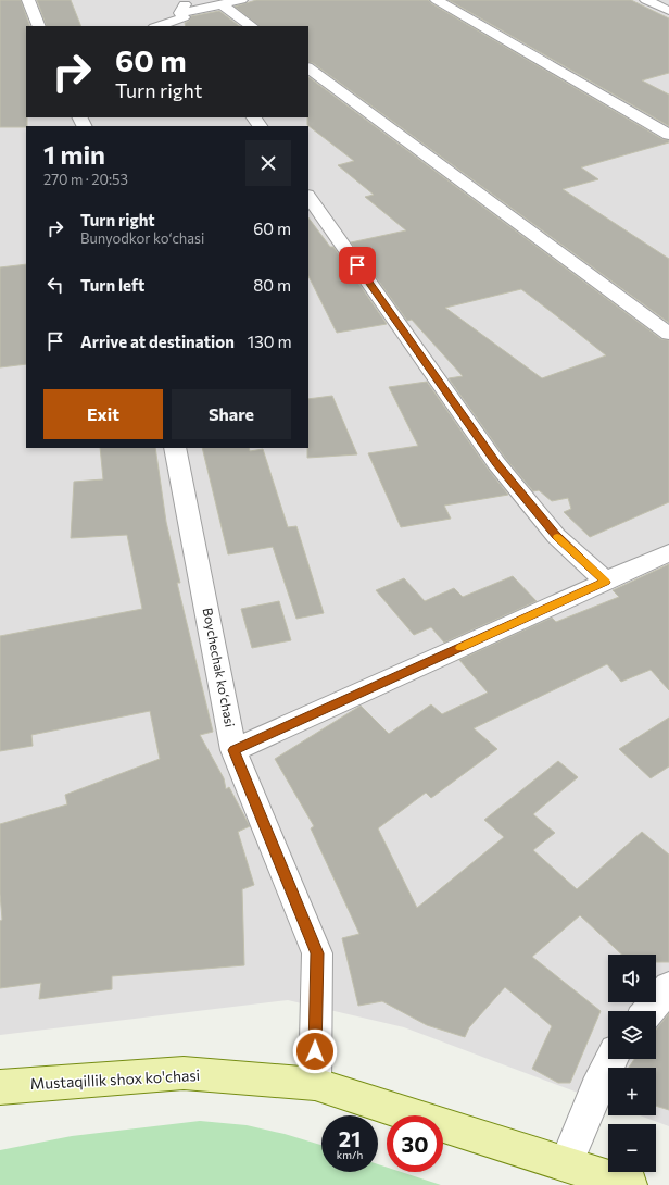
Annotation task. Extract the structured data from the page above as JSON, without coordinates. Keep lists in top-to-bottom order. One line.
{"streets":{"main road":["Mustaqillik shox ko'chasi"],"street":["Boychechak koʻchasi"]},"crossings":[["Boychechak koʻchasi","Mustaqillik shox ko'chasi"]],"page":{"turn":["60 m","Turn right"],"heading":["1 min","270 m · 20:53"],"list":[{"name":"Turn right","note":"Bunyodkor koʻchasi","value":"60 m"},{"name":"Turn left","value":"80 m"},{"name":"Arrive at destination","value":"130 m"}],"buttons":["Exit","Share"],"map_buttons":["+","−"],"speed":"21 km/h","limit":"30"}}
